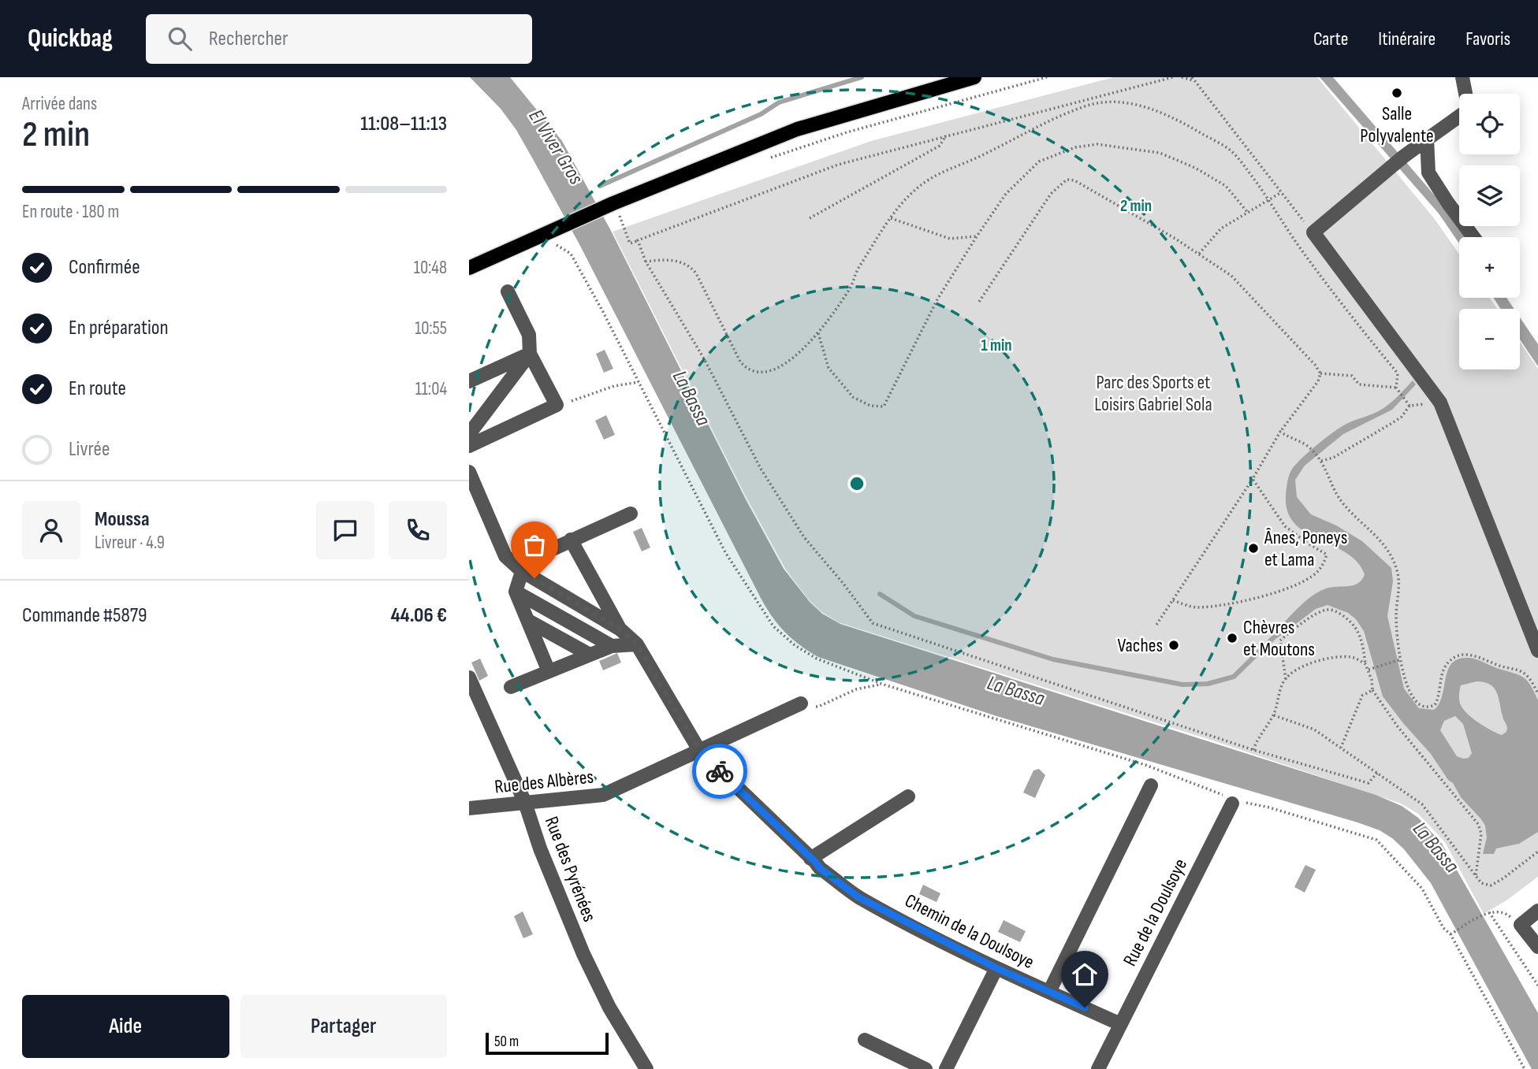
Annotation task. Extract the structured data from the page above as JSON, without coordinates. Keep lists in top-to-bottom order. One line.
{"streets":{"street":["Rue des Albères","Rue des Pyrénées","Rue de la Doulsoye","Chemin de la Doulsoye"]},"crossings":[["Rue des Albères","Rue des Pyrénées"],["Rue des Albères","Chemin de la Doulsoye"],["Rue de la Doulsoye","Chemin de la Doulsoye"]],"water":["El Viver Gros","La Bassa"],"parks":["Parc des Sports et Loisirs Gabriel Sola"],"places":["Salle Polyvalente","Ânes, Poneys et Lama","Chèvres et Moutons","Vaches"],"scale_bar":"50 m","page":{"header":"Quickbag","search":"Rechercher","nav":["Carte","Itinéraire","Favoris"],"heading":["2 min","Arrivée dans","11:08–11:13"],"panel":["Moussa","Livreur · 4.9","Commande #5879","44.06 €"],"map_buttons":["+","−"],"bar":"En route · 180 m","list":[["Confirmée","10:48"],["En préparation","10:55"],["En route","11:04"],"Livrée"],"buttons":["Aide","Partager"],"scale":"50 m"},"rings":["2 min","1 min"]}
